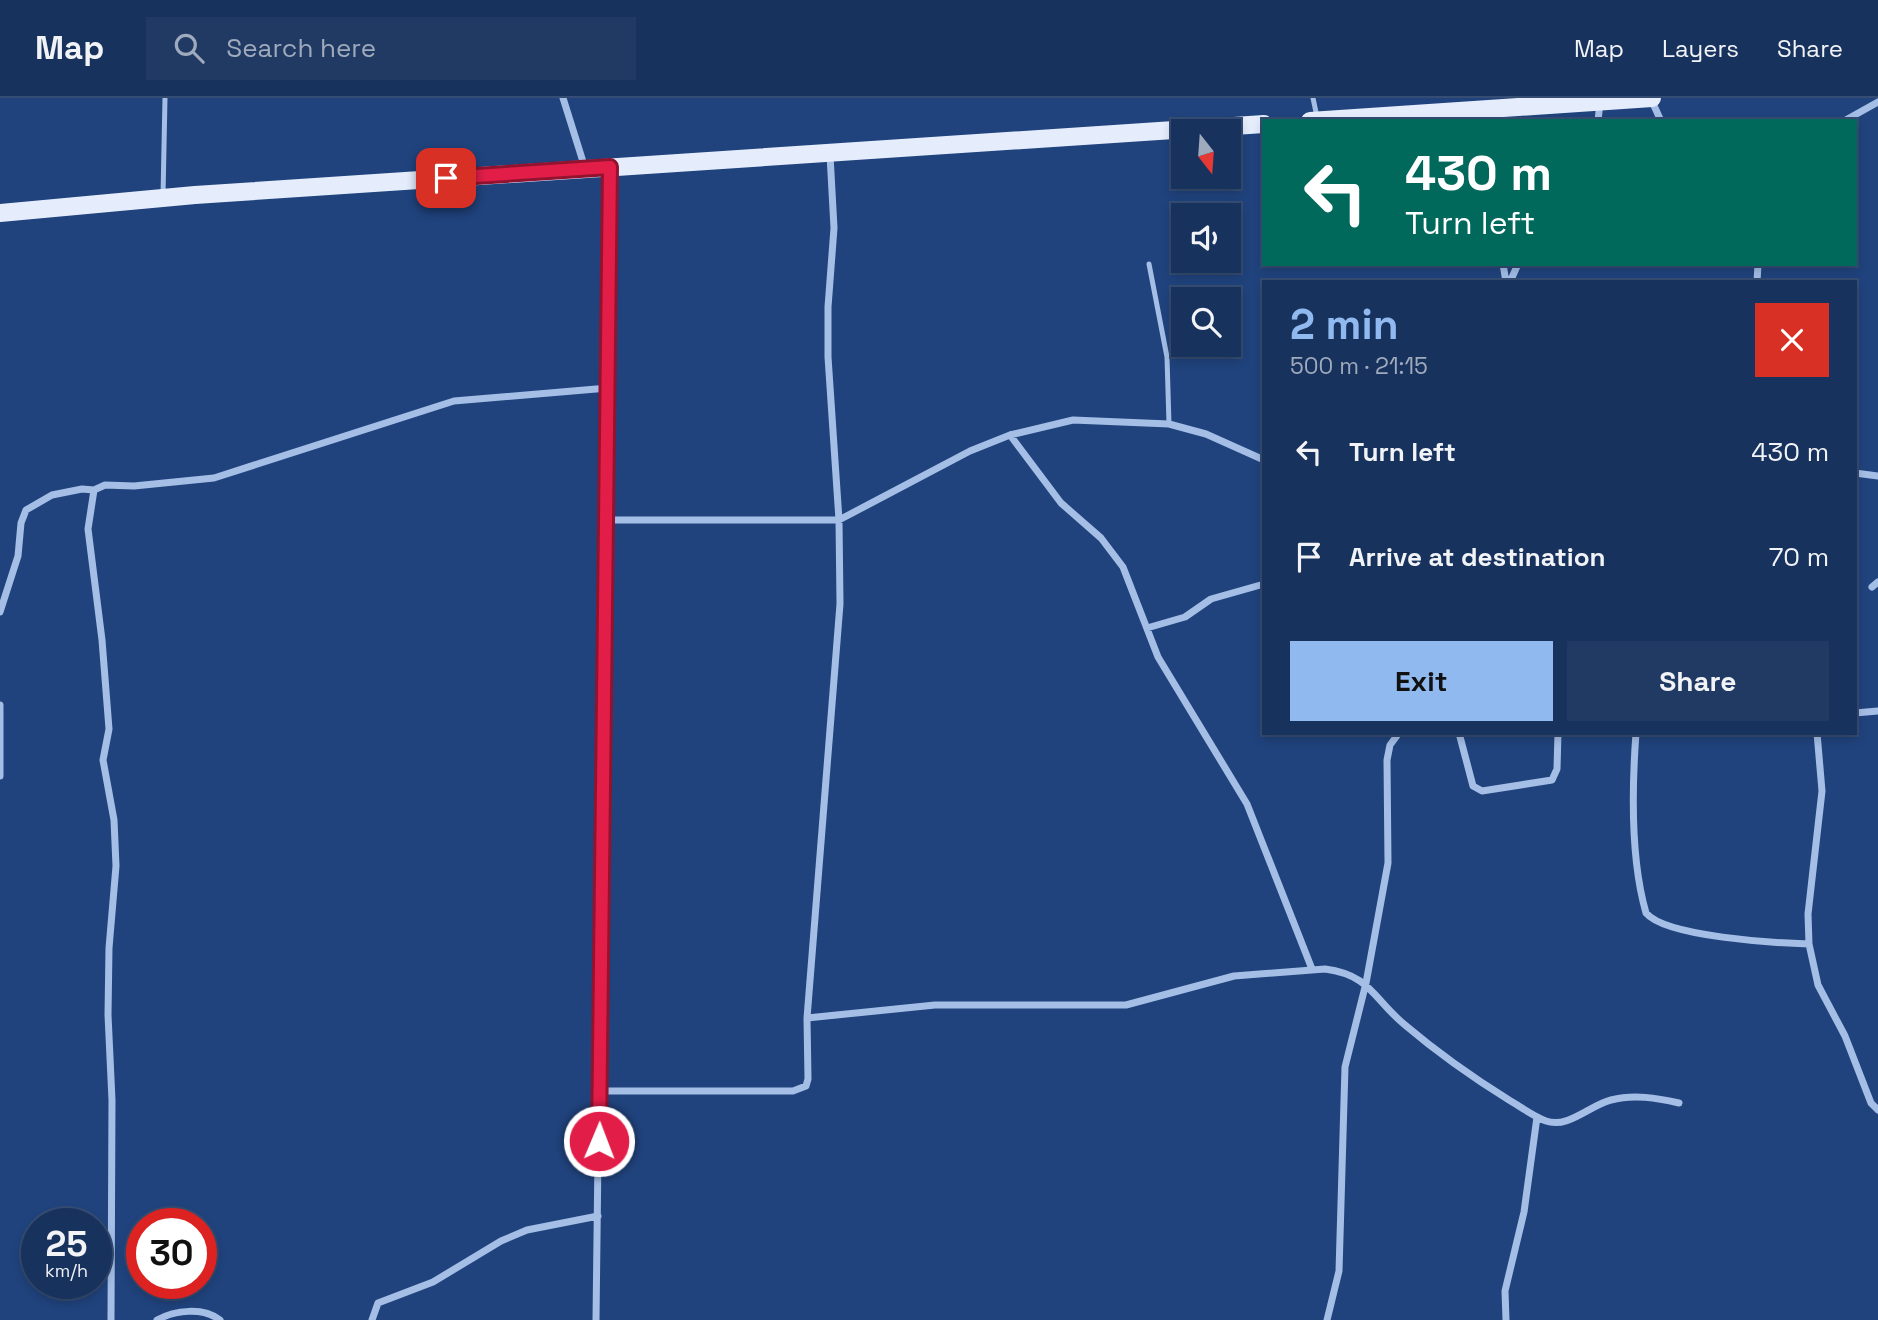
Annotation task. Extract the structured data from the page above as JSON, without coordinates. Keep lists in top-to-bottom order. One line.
{"north":"bottom","page":{"header":"Map","search":"Search here","nav":["Map","Layers","Share"],"turn":["430 m","Turn left"],"heading":["2 min","500 m · 21:15"],"list":[{"name":"Turn left","value":"430 m"},{"name":"Arrive at destination","value":"70 m"}],"buttons":["Exit","Share"],"speed":"25 km/h","limit":"30"}}
